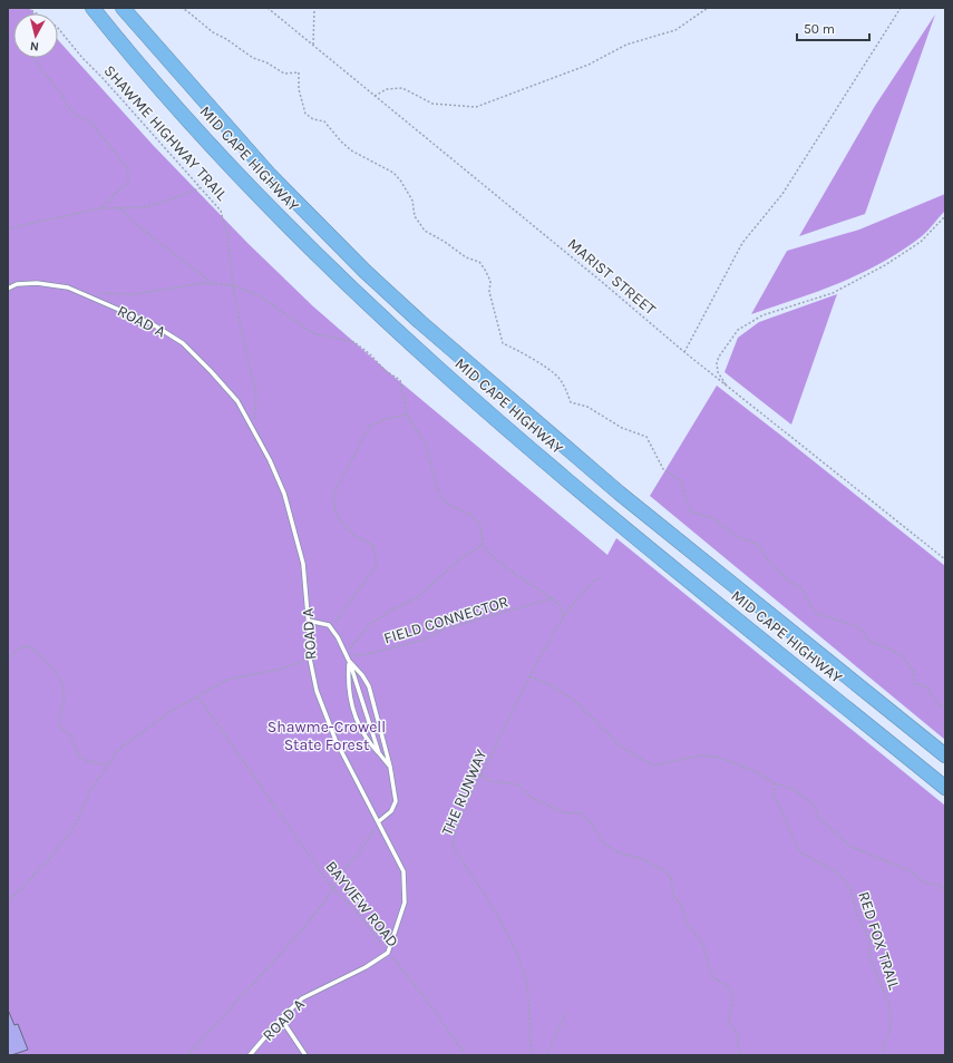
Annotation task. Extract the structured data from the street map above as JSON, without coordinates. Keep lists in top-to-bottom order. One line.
{"streets":{"highway":["MID CAPE HIGHWAY"],"lane":["ROAD A"],"path":["SHAWME HIGHWAY TRAIL","MARIST STREET","FIELD CONNECTOR","THE RUNWAY","BAYVIEW ROAD","RED FOX TRAIL"]},"crossings":[["SHAWME HIGHWAY TRAIL","ROAD A"],["ROAD A","BAYVIEW ROAD"]],"parks":["Shawme-Crowell State Forest"],"scale_bar":"50 m","north":"bottom"}
